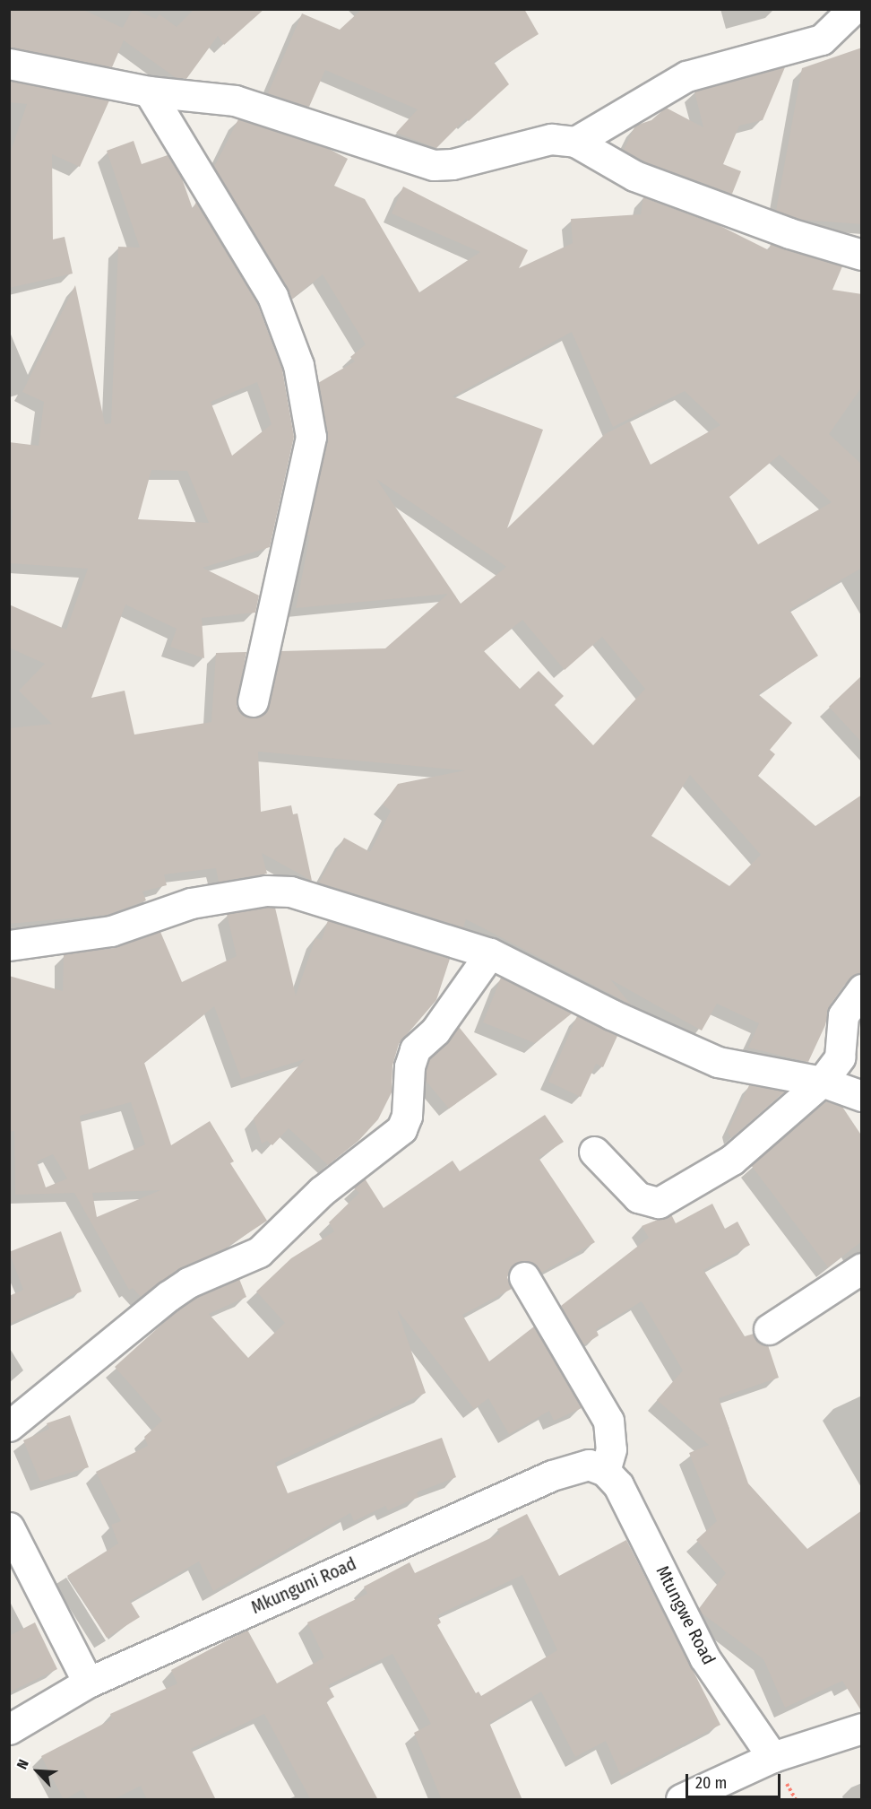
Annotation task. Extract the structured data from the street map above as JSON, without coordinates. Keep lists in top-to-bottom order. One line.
{"streets":{"street":["Mkunguni Road","Mtungwe Road"]},"crossings":[["Mkunguni Road","Mtungwe Road"]],"scale_bar":"20 m","north":"top left"}
